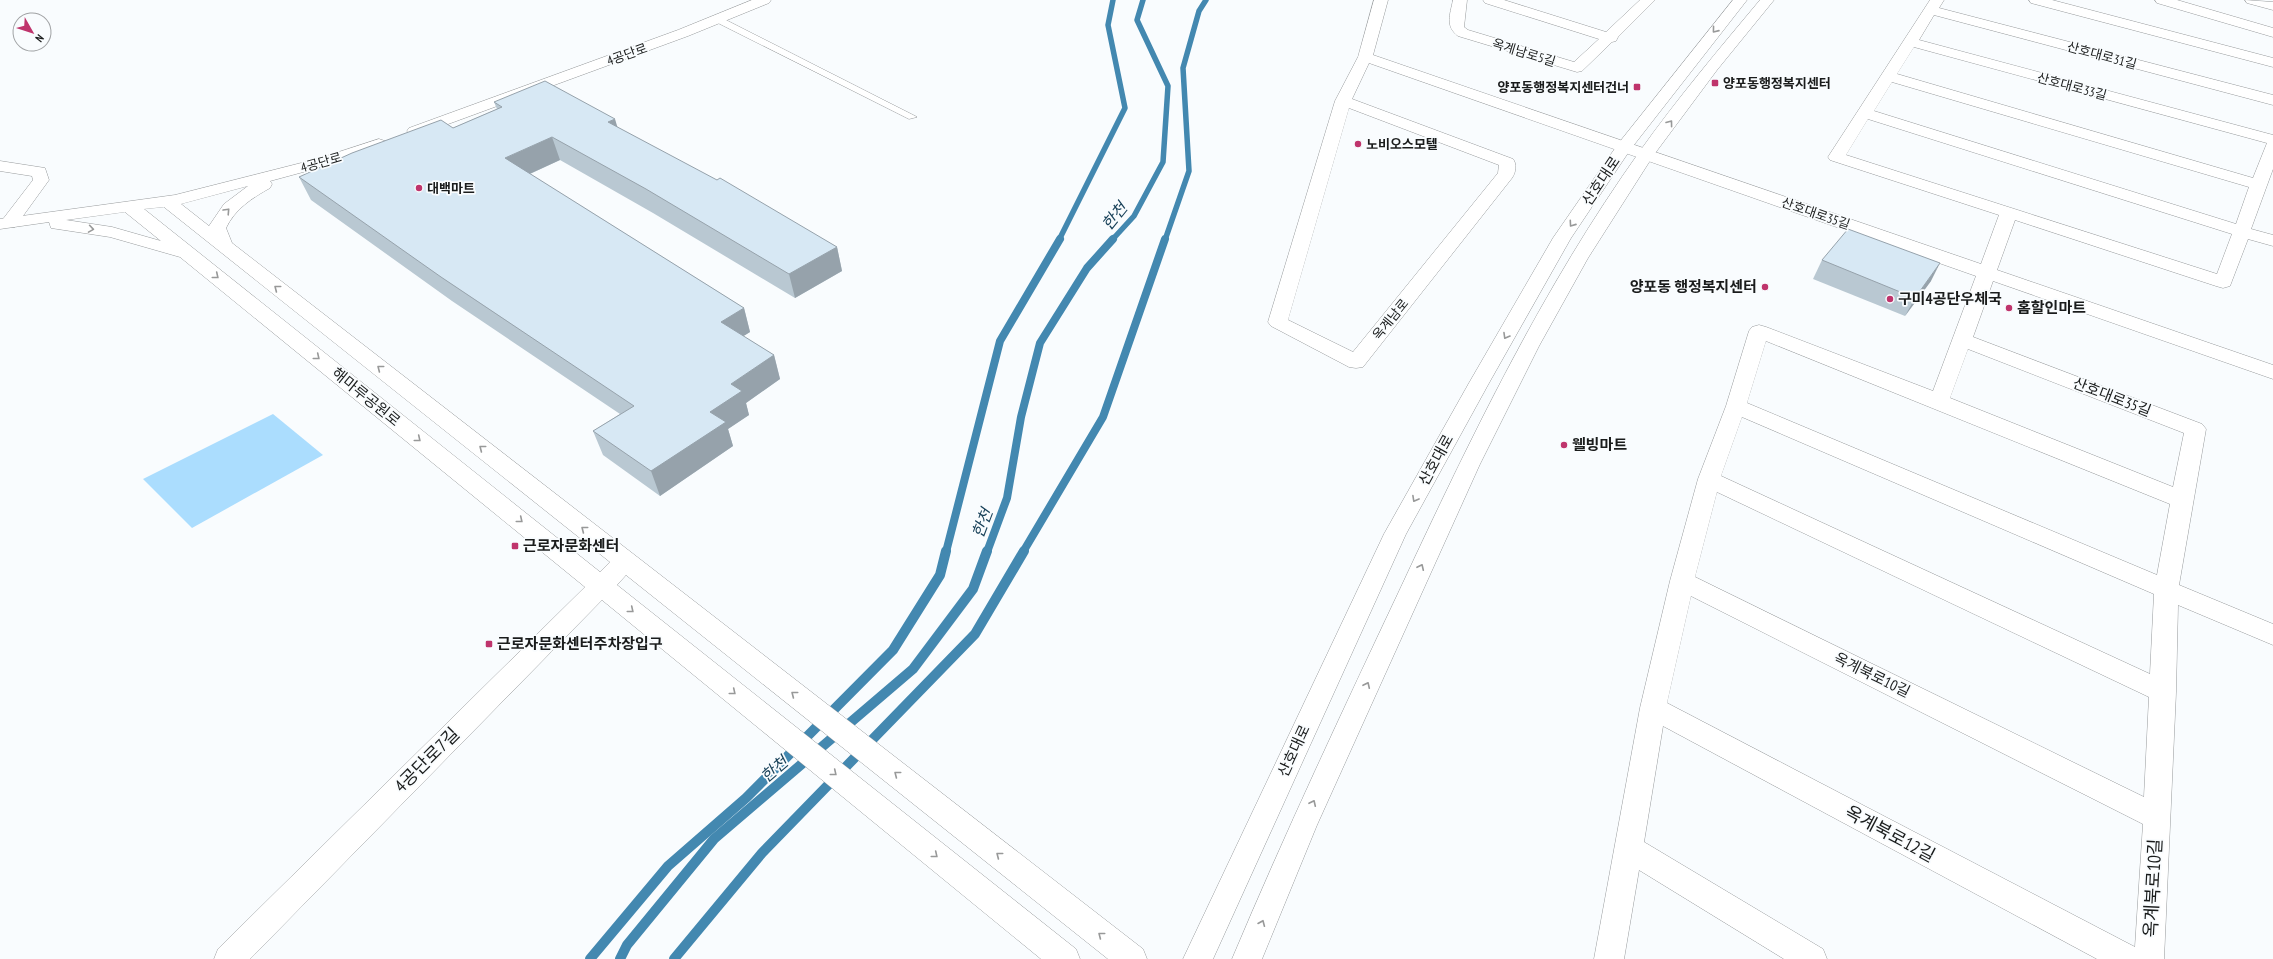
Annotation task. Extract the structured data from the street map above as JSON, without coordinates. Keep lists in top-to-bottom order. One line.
{"streets":{"street":["옥계남로5길","4공단로","산호대로31길","산호대로33길","산호대로","산호대로35길","옥계남로","해마루공원로","옥계북로10길","4공단로7길","옥계북로12길"]},"crossings":[["4공단로","해마루공원로"],["산호대로31길","산호대로33길"],["산호대로","산호대로35길"],["산호대로35길","옥계북로10길"],["해마루공원로","4공단로7길"]],"water":["한천"],"places":{"transit":["양포동행정복지센터","양포동행정복지센터건너","근로자문화센터","근로자문화센터주차장입구"],"other":["노비오스모텔","대백마트","양포동 행정복지센터","구미4공단우체국","홈할인마트","웰빙마트"]},"north":"bottom right"}
